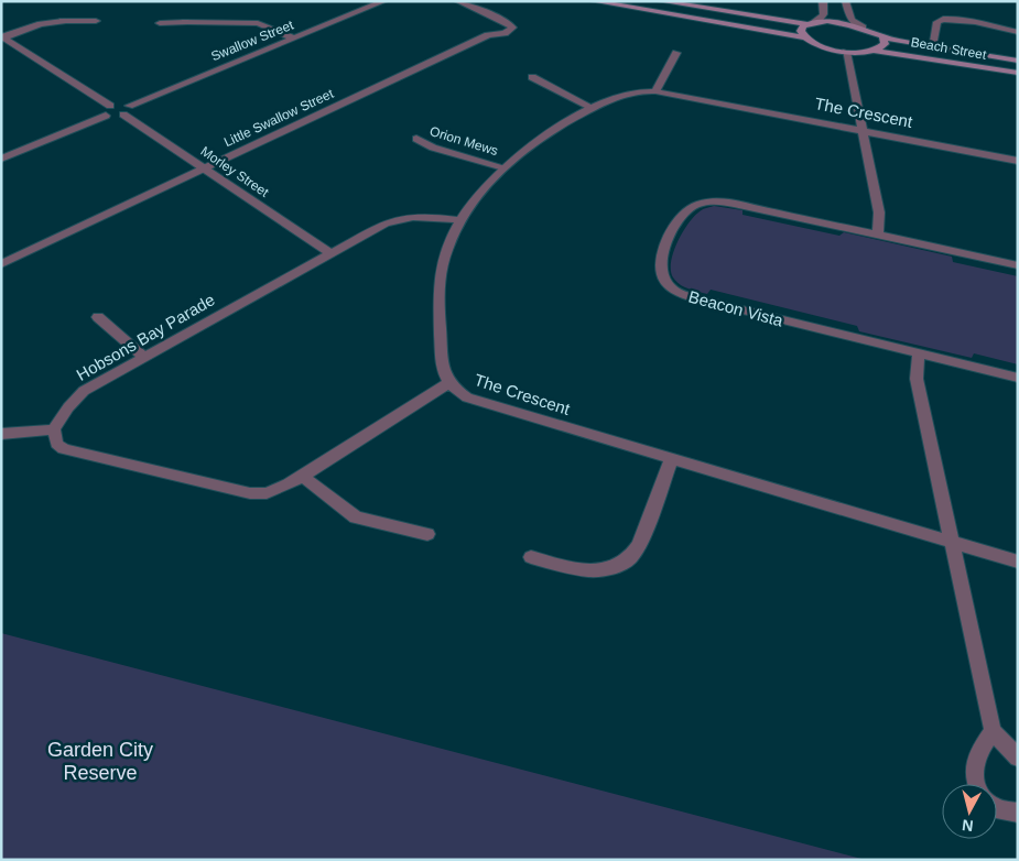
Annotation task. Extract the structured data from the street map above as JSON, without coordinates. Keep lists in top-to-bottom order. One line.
{"streets":{"street":["Swallow Street","Beach Street","The Crescent","Little Swallow Street","Orion Mews","Morley Street","Beacon Vista","Hobsons Bay Parade"]},"crossings":[["Swallow Street","Morley Street"],["The Crescent","Orion Mews"],["The Crescent","Hobsons Bay Parade"],["Little Swallow Street","Morley Street"],["Morley Street","Hobsons Bay Parade"]],"parks":["Garden City Reserve"],"north":"bottom"}
